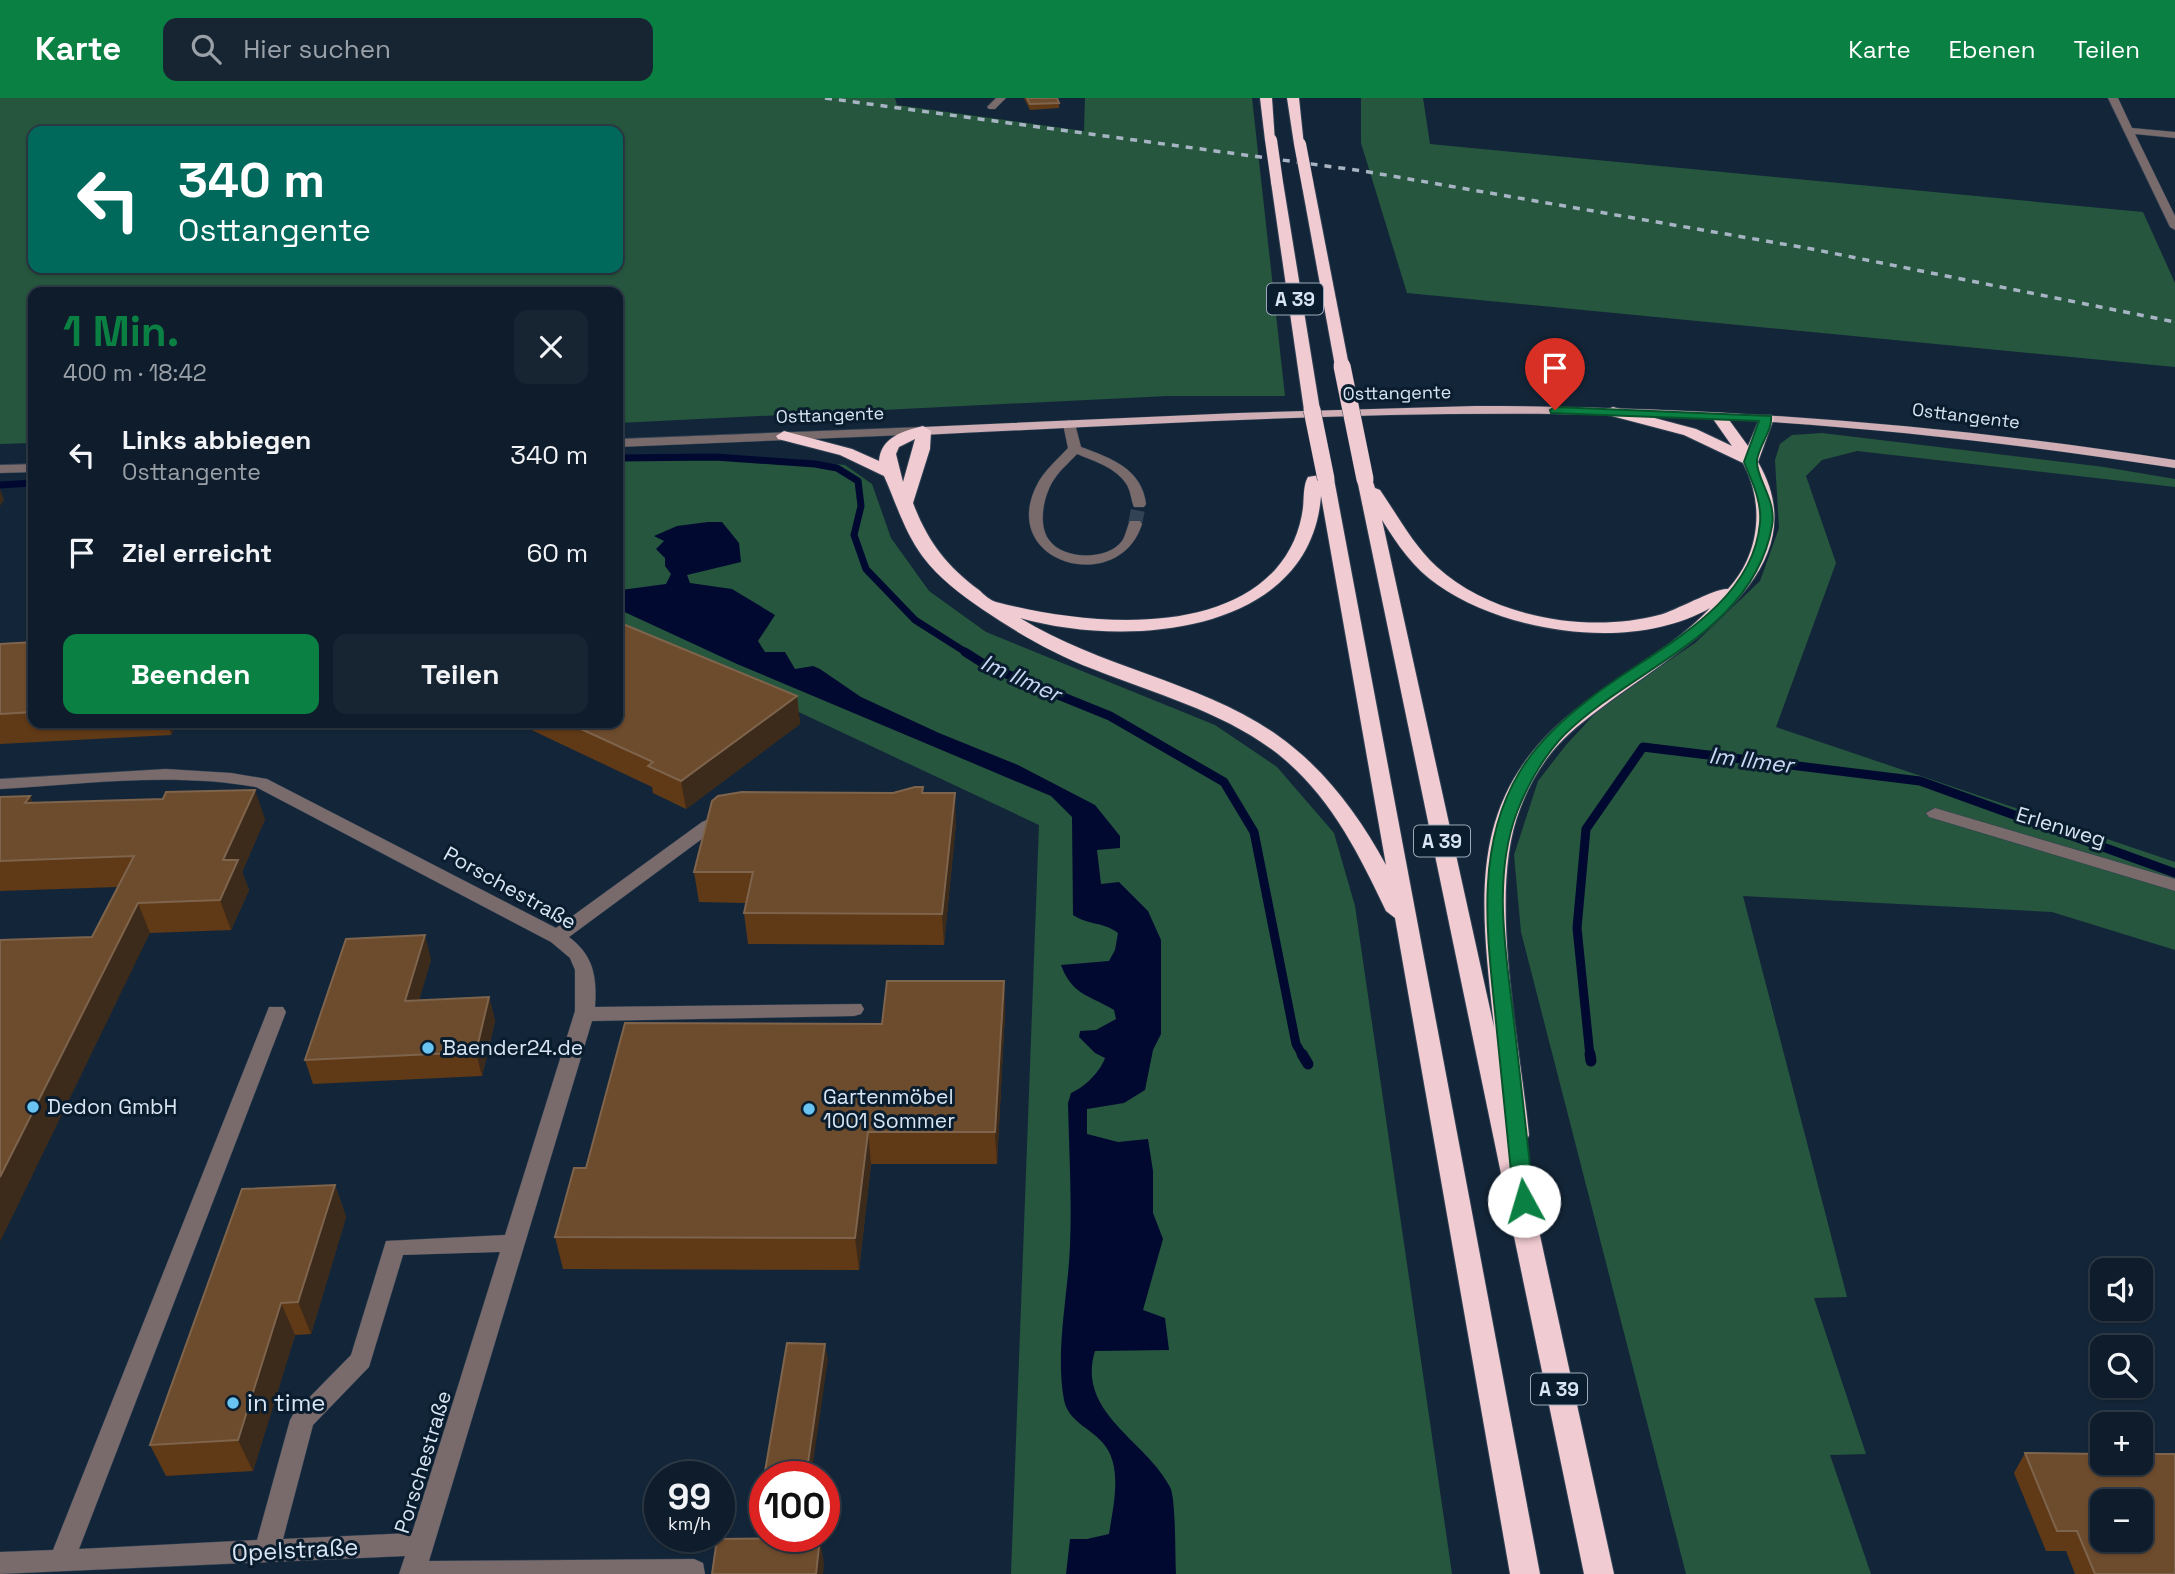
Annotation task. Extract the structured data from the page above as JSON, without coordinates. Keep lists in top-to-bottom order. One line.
{"streets":{"highway":["A 39"],"main road":["Osttangente"],"street":["Erlenweg","Porschestraße","Opelstraße"]},"crossings":[["Porschestraße","Opelstraße"]],"water":["Im Ilmer"],"places":["Baender24.de","Dedon GmbH","Gartenmöbel 1001 Sommer","in time"],"page":{"header":"Karte","search":"Hier suchen","nav":["Karte","Ebenen","Teilen"],"turn":["340 m","Osttangente"],"heading":["1 Min.","400 m · 18:42"],"list":[{"name":"Links abbiegen","note":"Osttangente","value":"340 m"},{"name":"Ziel erreicht","value":"60 m"}],"buttons":["Beenden","Teilen"],"map_buttons":["+","−"],"speed":"99 km/h","limit":"100"}}
